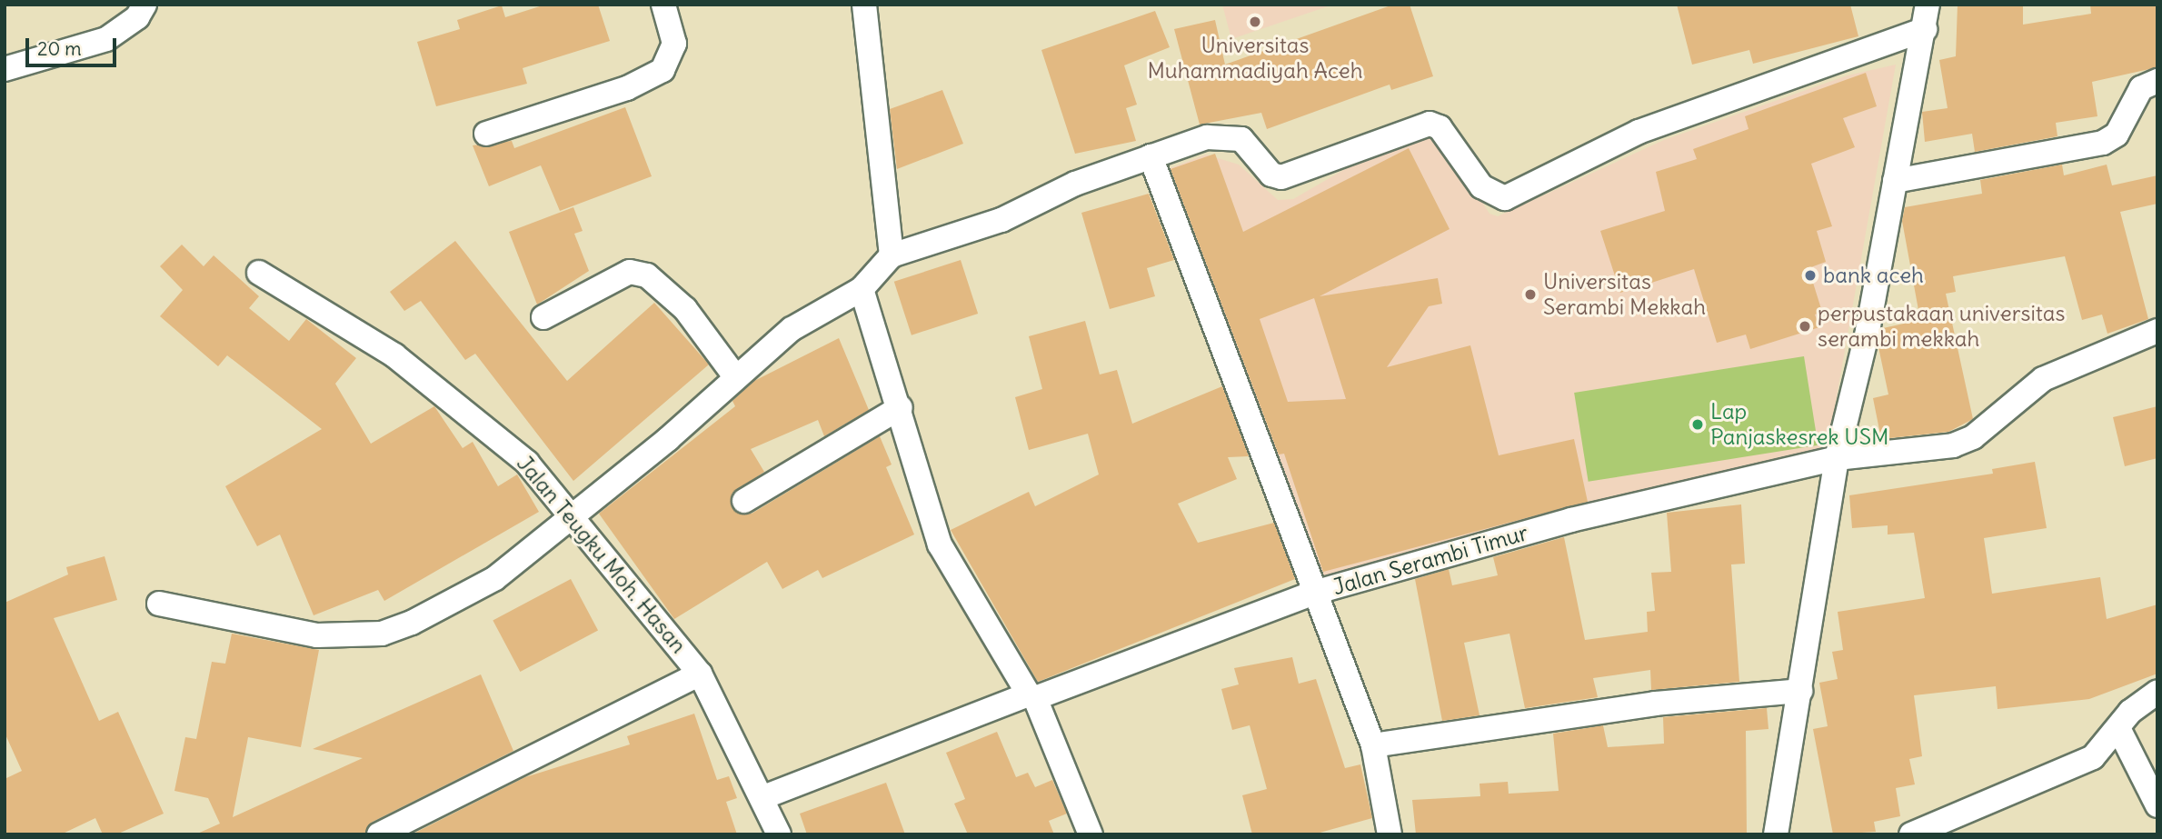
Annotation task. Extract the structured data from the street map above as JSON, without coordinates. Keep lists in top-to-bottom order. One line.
{"streets":{"street":["Jalan Teugku Moh. Hasan","Jalan Serambi Timur"]},"crossings":[["Jalan Teugku Moh. Hasan","Jalan Serambi Timur"]],"places":["Universitas Muhammadiyah Aceh","bank aceh","Universitas Serambi Mekkah","perpustakaan universitas serambi mekkah","Lap Panjaskesrek USM"],"scale_bar":"20 m"}
